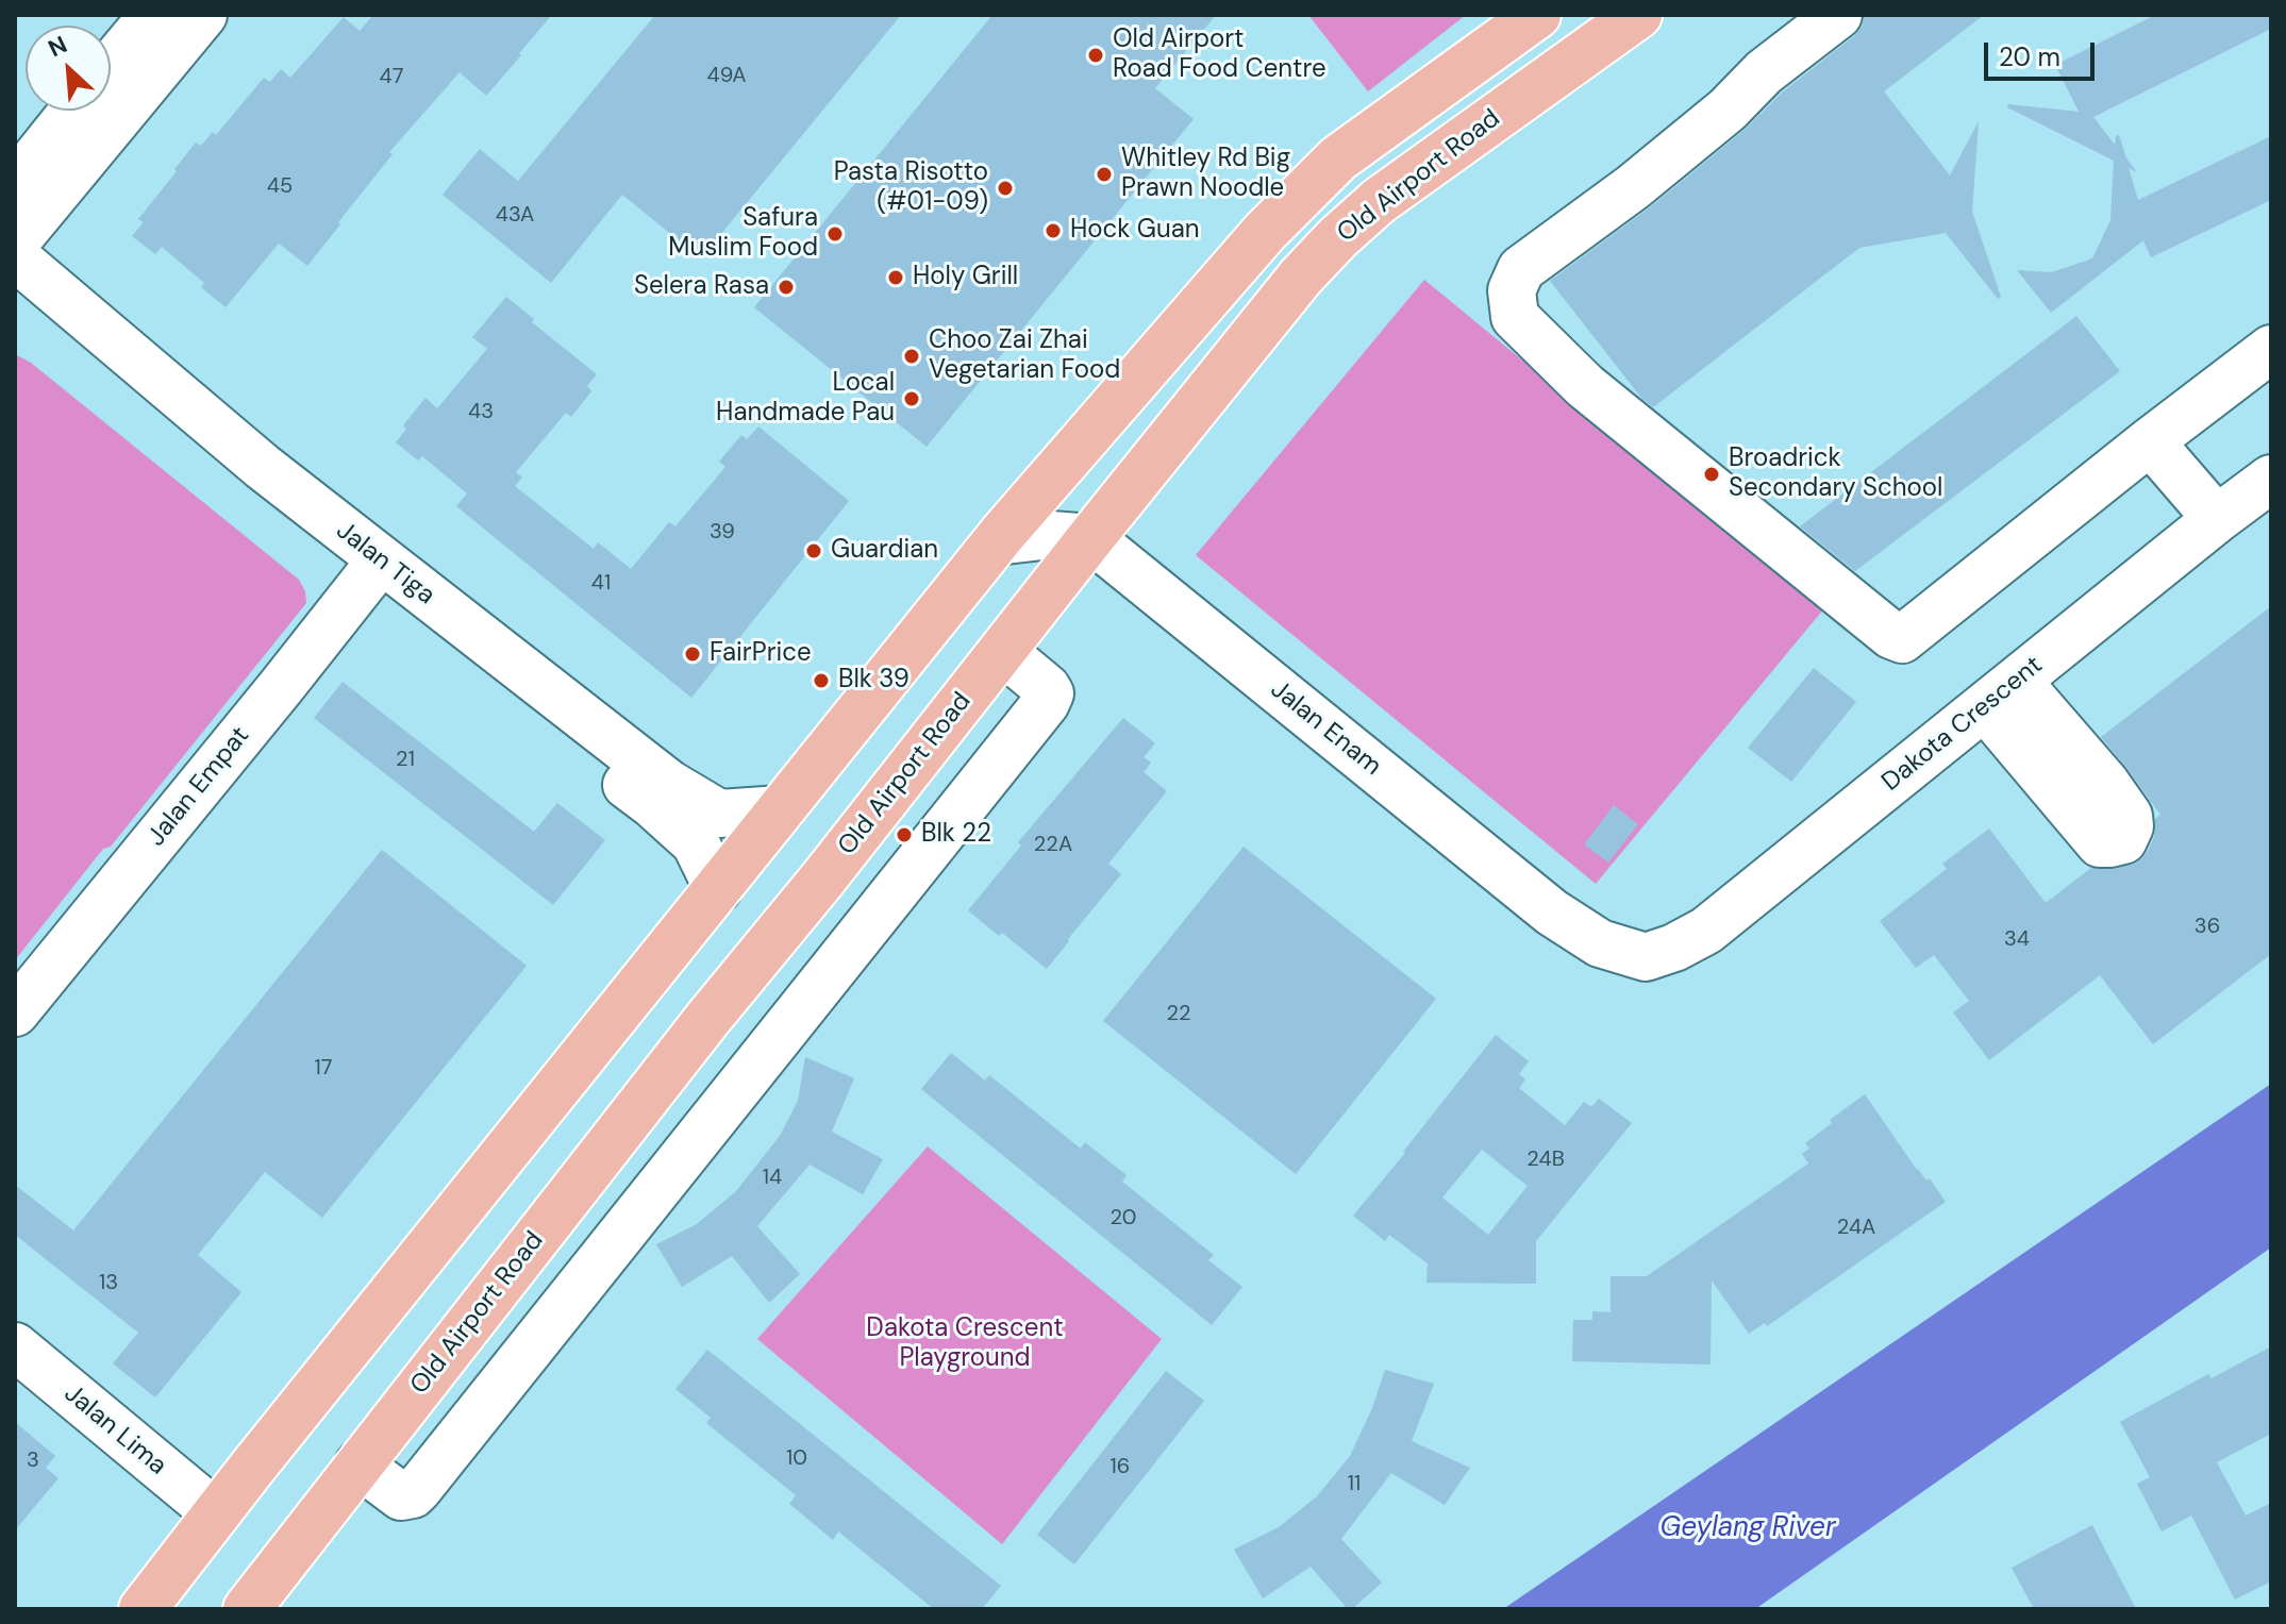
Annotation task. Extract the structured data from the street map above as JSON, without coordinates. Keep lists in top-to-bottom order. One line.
{"streets":{"main road":["Old Airport Road"],"street":["Jalan Tiga","Dakota Crescent","Jalan Enam","Jalan Empat","Jalan Lima"]},"crossings":[["Old Airport Road","Jalan Enam"],["Jalan Tiga","Jalan Empat"],["Dakota Crescent","Jalan Enam"]],"water":["Geylang River"],"parks":["Dakota Crescent Playground"],"places":["Old Airport Road Food Centre","Whitley Rd Big Prawn Noodle","Pasta Risotto (#01-09)","Hock Guan","Safura Muslim Food","Holy Grill","Selera Rasa","Choo Zai Zhai Vegetarian Food","Local Handmade Pau","Broadrick Secondary School","Guardian","FairPrice","Blk 39","Blk 22"],"house_numbers":["49A","47","45","43A","43","39","41","21","22A","36","34","22","17","24B","14","20","24A","13","10","3","16","11"],"scale_bar":"20 m","north":"top left"}
